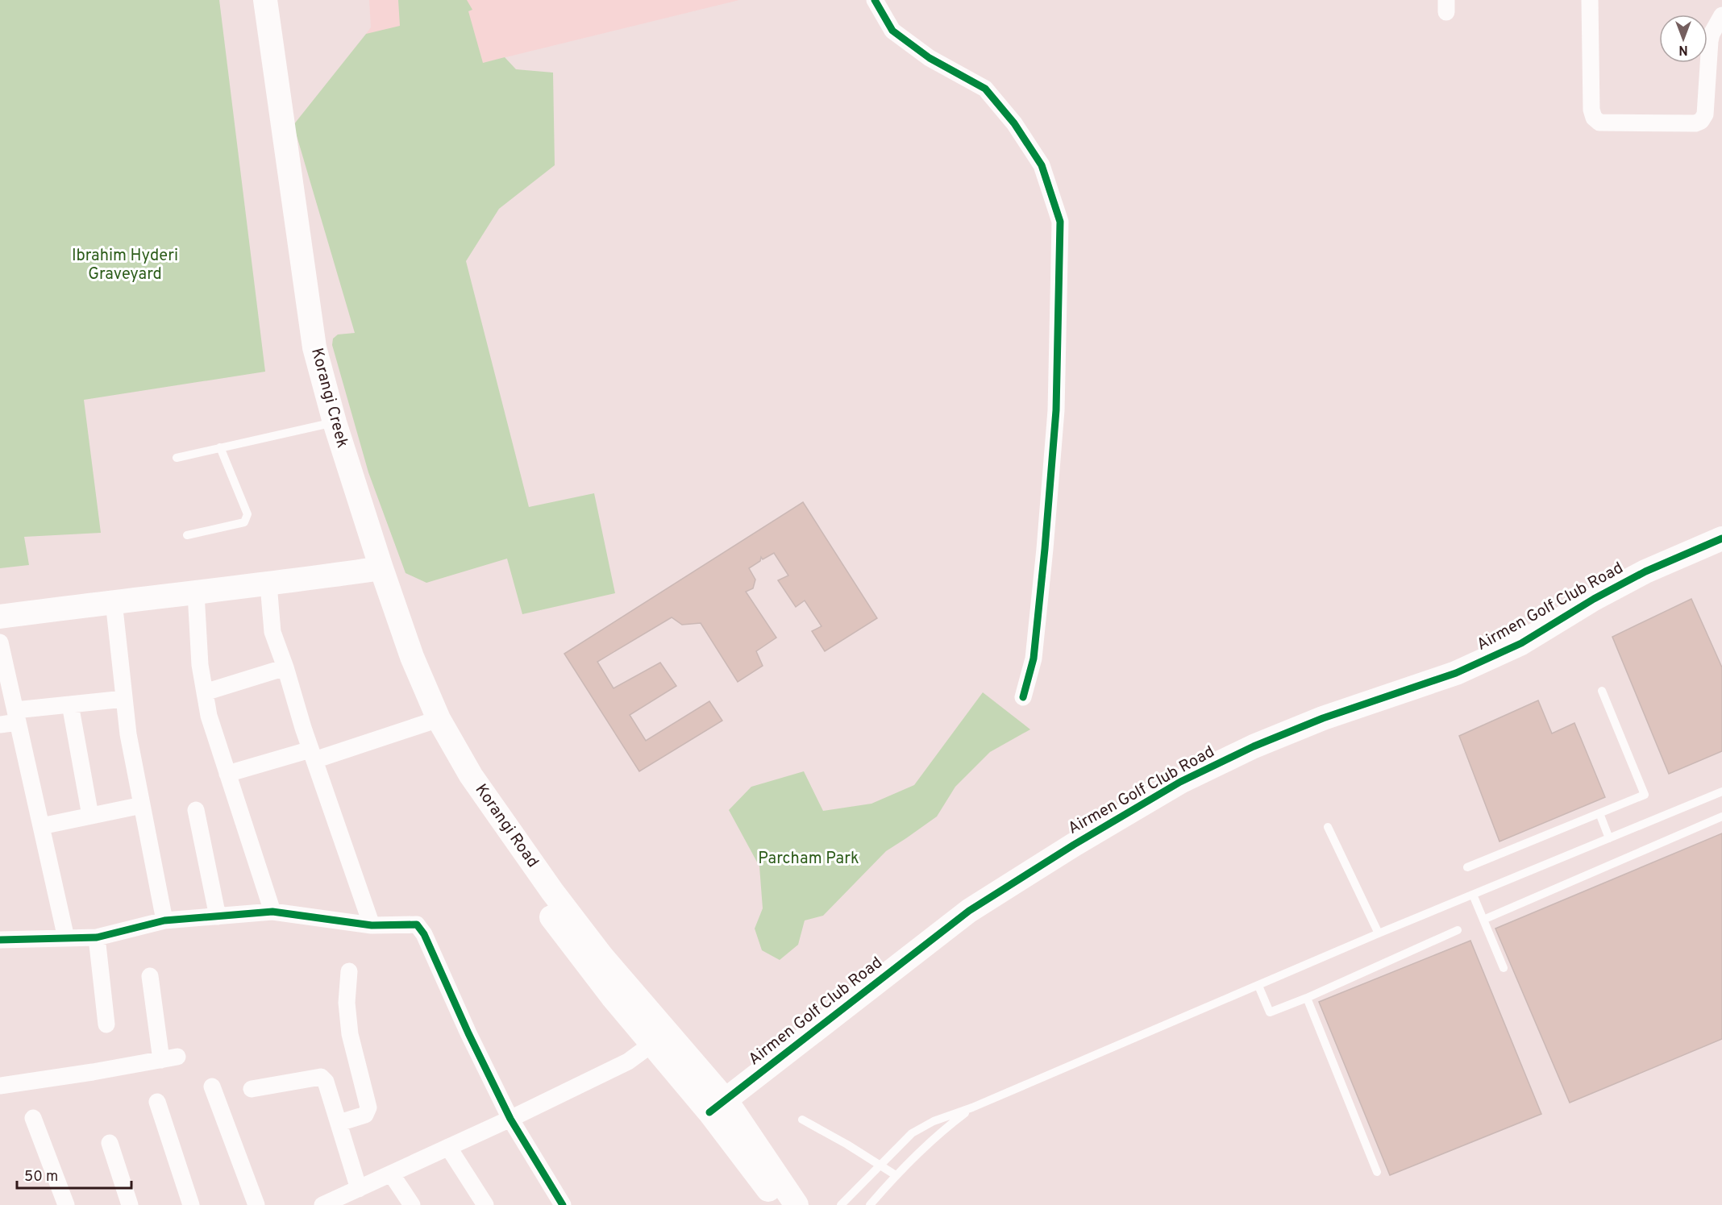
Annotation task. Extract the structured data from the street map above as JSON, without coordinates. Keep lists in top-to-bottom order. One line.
{"streets":{"street":["Korangi Creek","Airmen Golf Club Road","Korangi Road"]},"crossings":[["Korangi Creek","Korangi Road"],["Airmen Golf Club Road","Korangi Road"]],"parks":["Ibrahim Hyderi Graveyard","Parcham Park"],"scale_bar":"50 m","north":"bottom"}
